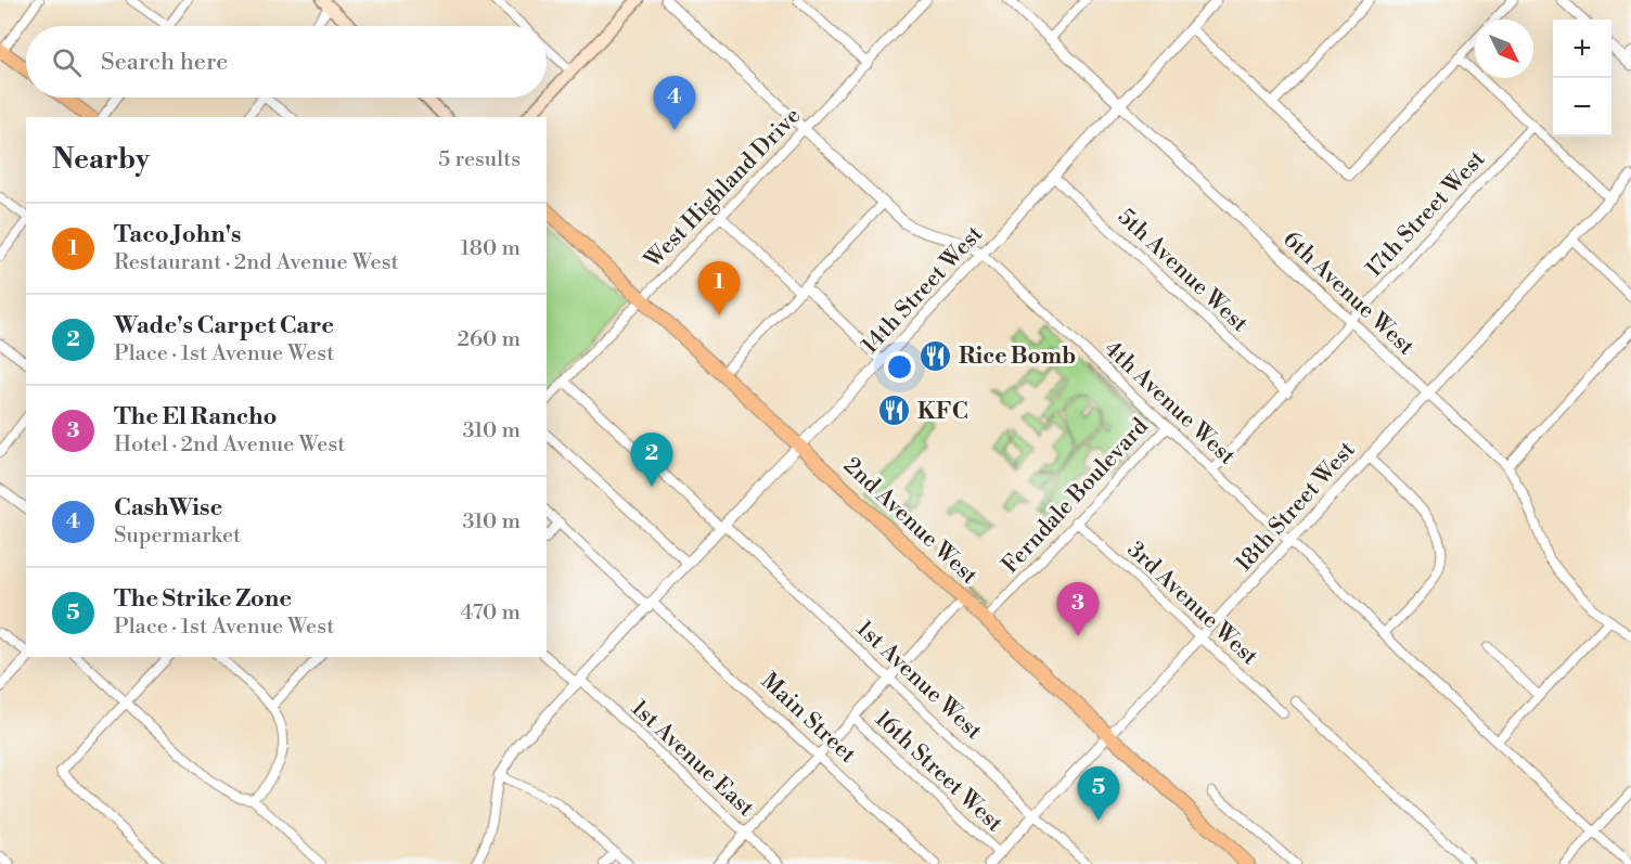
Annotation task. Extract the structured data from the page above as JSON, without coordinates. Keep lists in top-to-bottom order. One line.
{"streets":{"main road":["2nd Avenue West"],"street":["West Highland Drive","17th Street West","5th Avenue West","14th Street West","6th Avenue West","4th Avenue West","Ferndale Boulevard","18th Street West","3rd Avenue West","1st Avenue West","Main Street","1st Avenue East","16th Street West"]},"crossings":[["West Highland Drive","4th Avenue West"],["West Highland Drive","2nd Avenue West"],["West Highland Drive","1st Avenue West"],["17th Street West","5th Avenue West"],["17th Street West","6th Avenue West"],["17th Street West","4th Avenue West"],["5th Avenue West","14th Street West"],["14th Street West","6th Avenue West"],["14th Street West","4th Avenue West"],["14th Street West","2nd Avenue West"],["14th Street West","1st Avenue West"],["14th Street West","Main Street"],["14th Street West","1st Avenue East"],["6th Avenue West","18th Street West"],["4th Avenue West","Ferndale Boulevard"],["4th Avenue West","18th Street West"],["Ferndale Boulevard","2nd Avenue West"],["Ferndale Boulevard","3rd Avenue West"],["18th Street West","2nd Avenue West"],["18th Street West","3rd Avenue West"],["18th Street West","1st Avenue West"],["18th Street West","16th Street West"],["2nd Avenue West","16th Street West"],["1st Avenue West","16th Street West"],["Main Street","16th Street West"],["1st Avenue East","16th Street West"]],"places":{"restaurant":["Rice Bomb","KFC"]},"north":"bottom right","page":{"map_buttons":["+","−"],"search":"Search here","pins":["4","1","2","3","5"],"heading":["Nearby","5 results"],"list":[{"mark":"1","name":"Taco John's","note":"Restaurant · 2nd Avenue West","value":"180 m"},{"mark":"2","name":"Wade's Carpet Care","note":"Place · 1st Avenue West","value":"260 m"},{"mark":"3","name":"The El Rancho","note":"Hotel · 2nd Avenue West","value":"310 m"},{"mark":"4","name":"CashWise","note":"Supermarket","value":"310 m"},{"mark":"5","name":"The Strike Zone","note":"Place · 1st Avenue West","value":"470 m"}]}}
